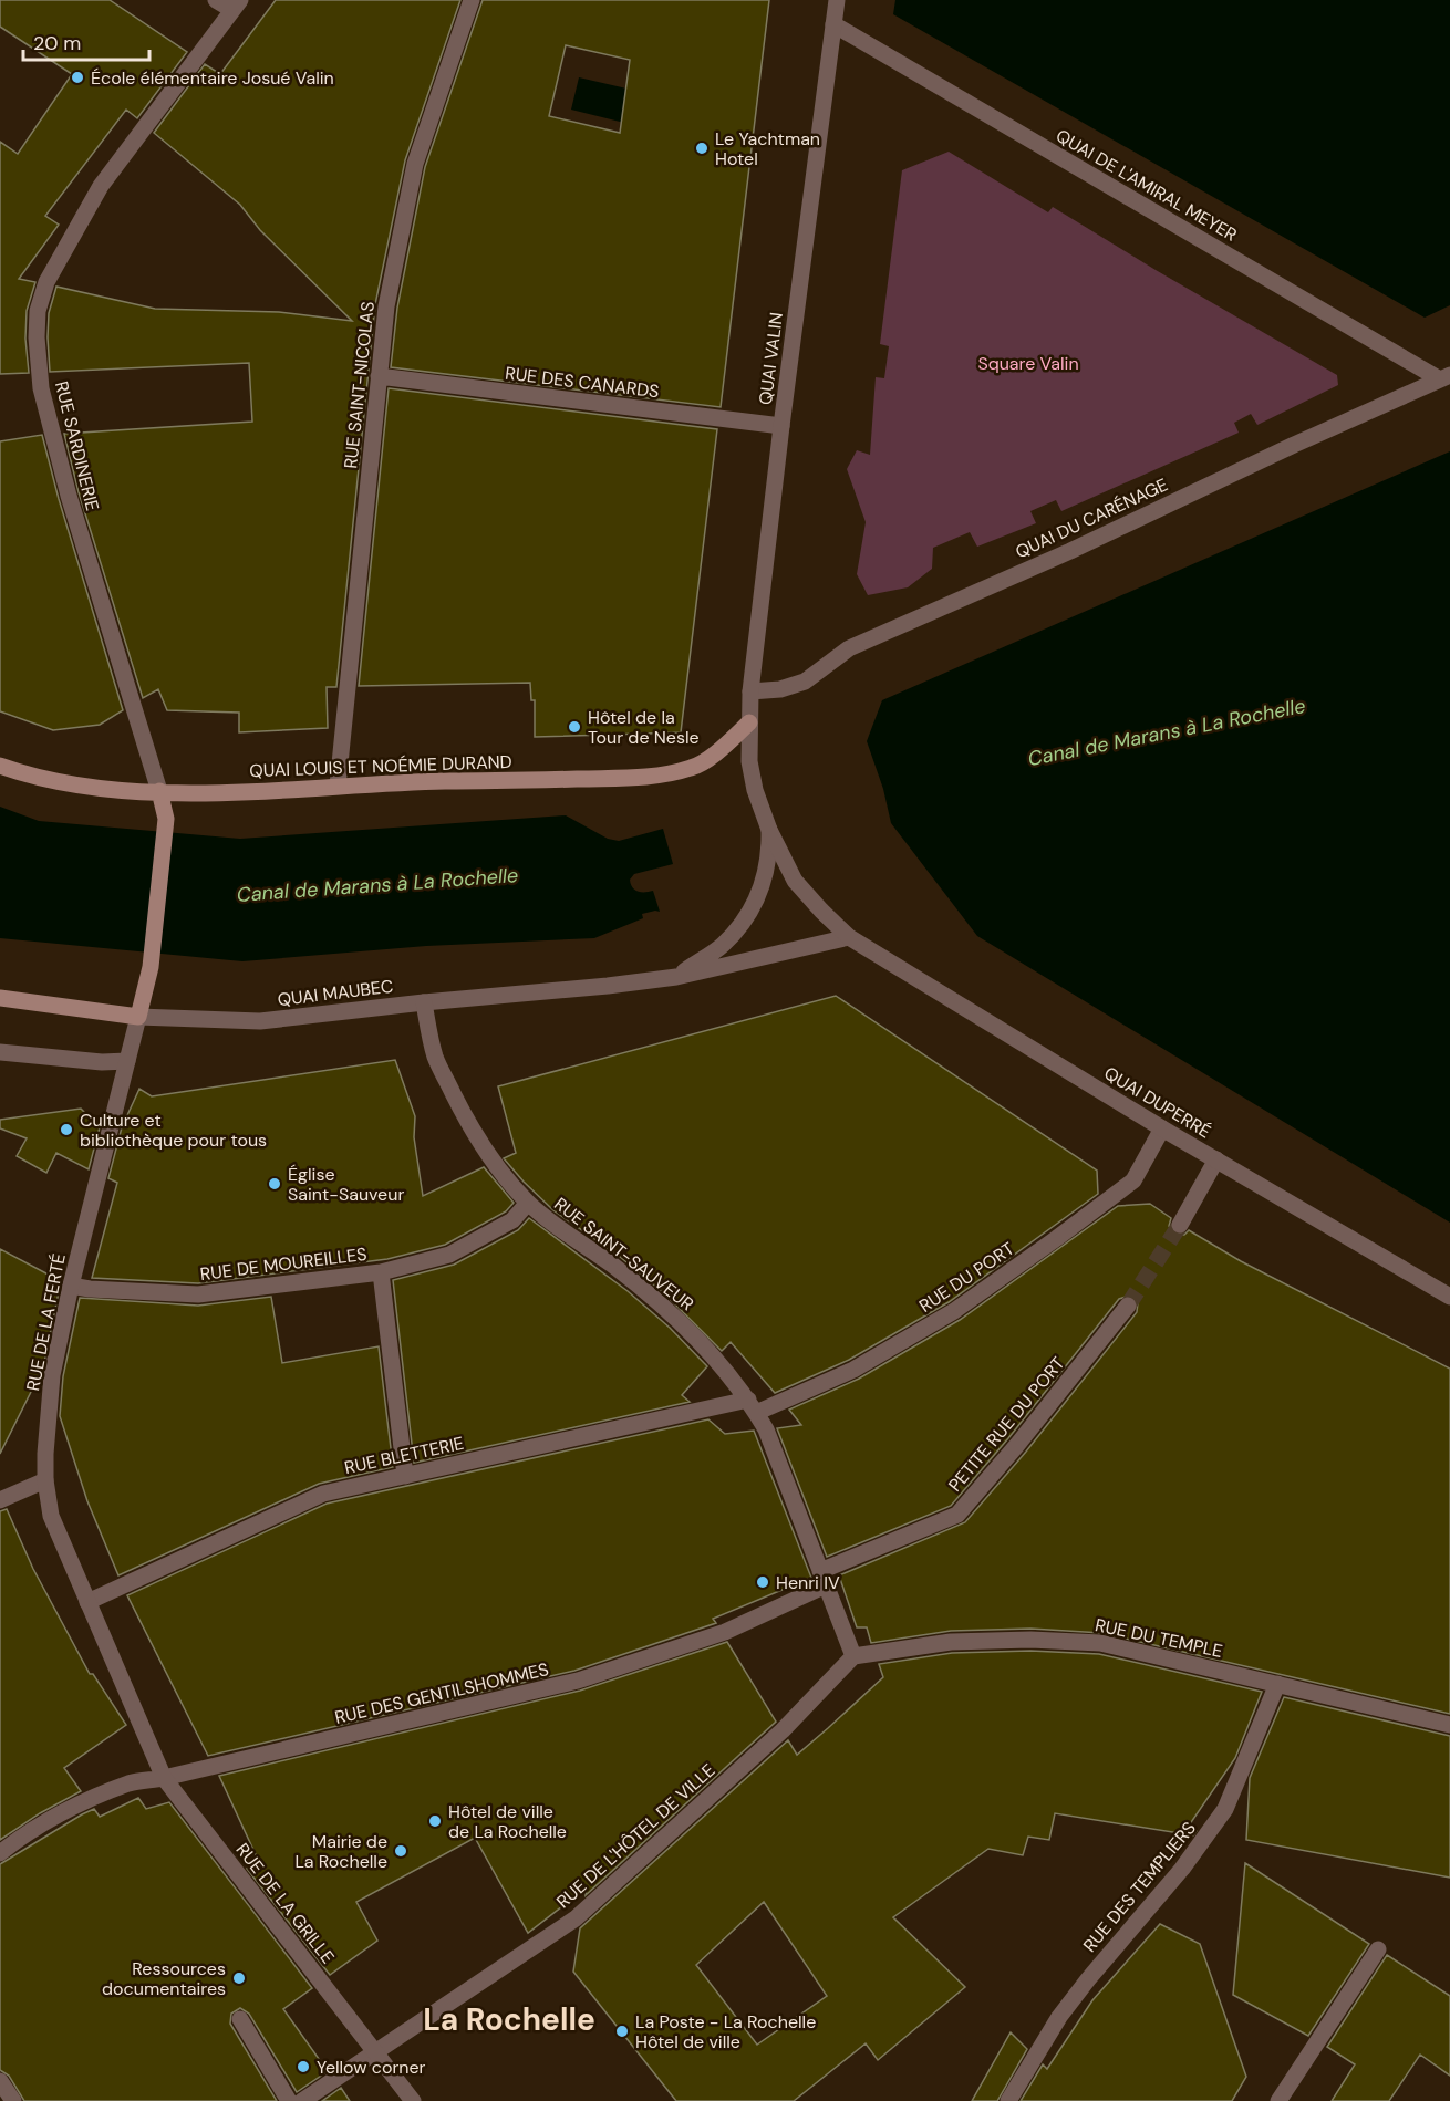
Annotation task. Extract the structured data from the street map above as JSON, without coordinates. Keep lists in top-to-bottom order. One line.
{"streets":{"main road":["QUAI LOUIS ET NOÉMIE DURAND","QUAI MAUBEC"],"street":["QUAI DE L'AMIRAL MEYER","QUAI VALIN","RUE DES CANARDS","RUE SAINT-NICOLAS","RUE SARDINERIE","QUAI DU CARÉNAGE","QUAI DUPERRÉ","RUE SAINT-SAUVEUR","RUE DE MOUREILLES","RUE DU PORT","RUE DE LA FERTÉ","PETITE RUE DU PORT","RUE BLETTERIE","RUE DU TEMPLE","RUE DES GENTILSHOMMES","RUE DE L'HÔTEL DE VILLE","RUE DES TEMPLIERS","RUE DE LA GRILLE"]},"crossings":[["QUAI DE L'AMIRAL MEYER","QUAI VALIN"],["QUAI DE L'AMIRAL MEYER","QUAI DU CARÉNAGE"],["QUAI VALIN","RUE DES CANARDS"],["QUAI VALIN","QUAI DU CARÉNAGE"],["QUAI VALIN","QUAI LOUIS ET NOÉMIE DURAND"],["QUAI VALIN","QUAI MAUBEC"],["QUAI VALIN","QUAI DUPERRÉ"],["RUE DES CANARDS","RUE SAINT-NICOLAS"],["RUE SAINT-NICOLAS","QUAI LOUIS ET NOÉMIE DURAND"],["RUE SARDINERIE","QUAI LOUIS ET NOÉMIE DURAND"],["QUAI MAUBEC","QUAI DUPERRÉ"],["QUAI MAUBEC","RUE SAINT-SAUVEUR"],["QUAI MAUBEC","RUE DE LA FERTÉ"],["QUAI DUPERRÉ","RUE DU PORT"],["RUE SAINT-SAUVEUR","RUE DE MOUREILLES"],["RUE SAINT-SAUVEUR","RUE DU PORT"],["RUE SAINT-SAUVEUR","PETITE RUE DU PORT"],["RUE SAINT-SAUVEUR","RUE BLETTERIE"],["RUE SAINT-SAUVEUR","RUE DU TEMPLE"],["RUE SAINT-SAUVEUR","RUE DE L'HÔTEL DE VILLE"],["RUE DE MOUREILLES","RUE DE LA FERTÉ"],["RUE DE MOUREILLES","RUE BLETTERIE"],["RUE DU PORT","RUE BLETTERIE"],["RUE DE LA FERTÉ","RUE BLETTERIE"],["RUE DE LA FERTÉ","RUE DES GENTILSHOMMES"],["RUE DE LA FERTÉ","RUE DE LA GRILLE"],["PETITE RUE DU PORT","RUE DES GENTILSHOMMES"],["RUE DU TEMPLE","RUE DE L'HÔTEL DE VILLE"],["RUE DU TEMPLE","RUE DES TEMPLIERS"],["RUE DES GENTILSHOMMES","RUE DE LA GRILLE"],["RUE DE L'HÔTEL DE VILLE","RUE DE LA GRILLE"]],"districts":["La Rochelle"],"water":["Canal de Marans à La Rochelle"],"parks":["Square Valin"],"places":["École élémentaire Josué Valin","Le Yachtman Hotel","Hôtel de la Tour de Nesle","Culture et bibliothèque pour tous","Église Saint-Sauveur","Henri IV","Hôtel de ville de La Rochelle","Mairie de La Rochelle","Ressources documentaires","La Poste - La Rochelle Hôtel de ville","Yellow corner"],"scale_bar":"20 m"}
